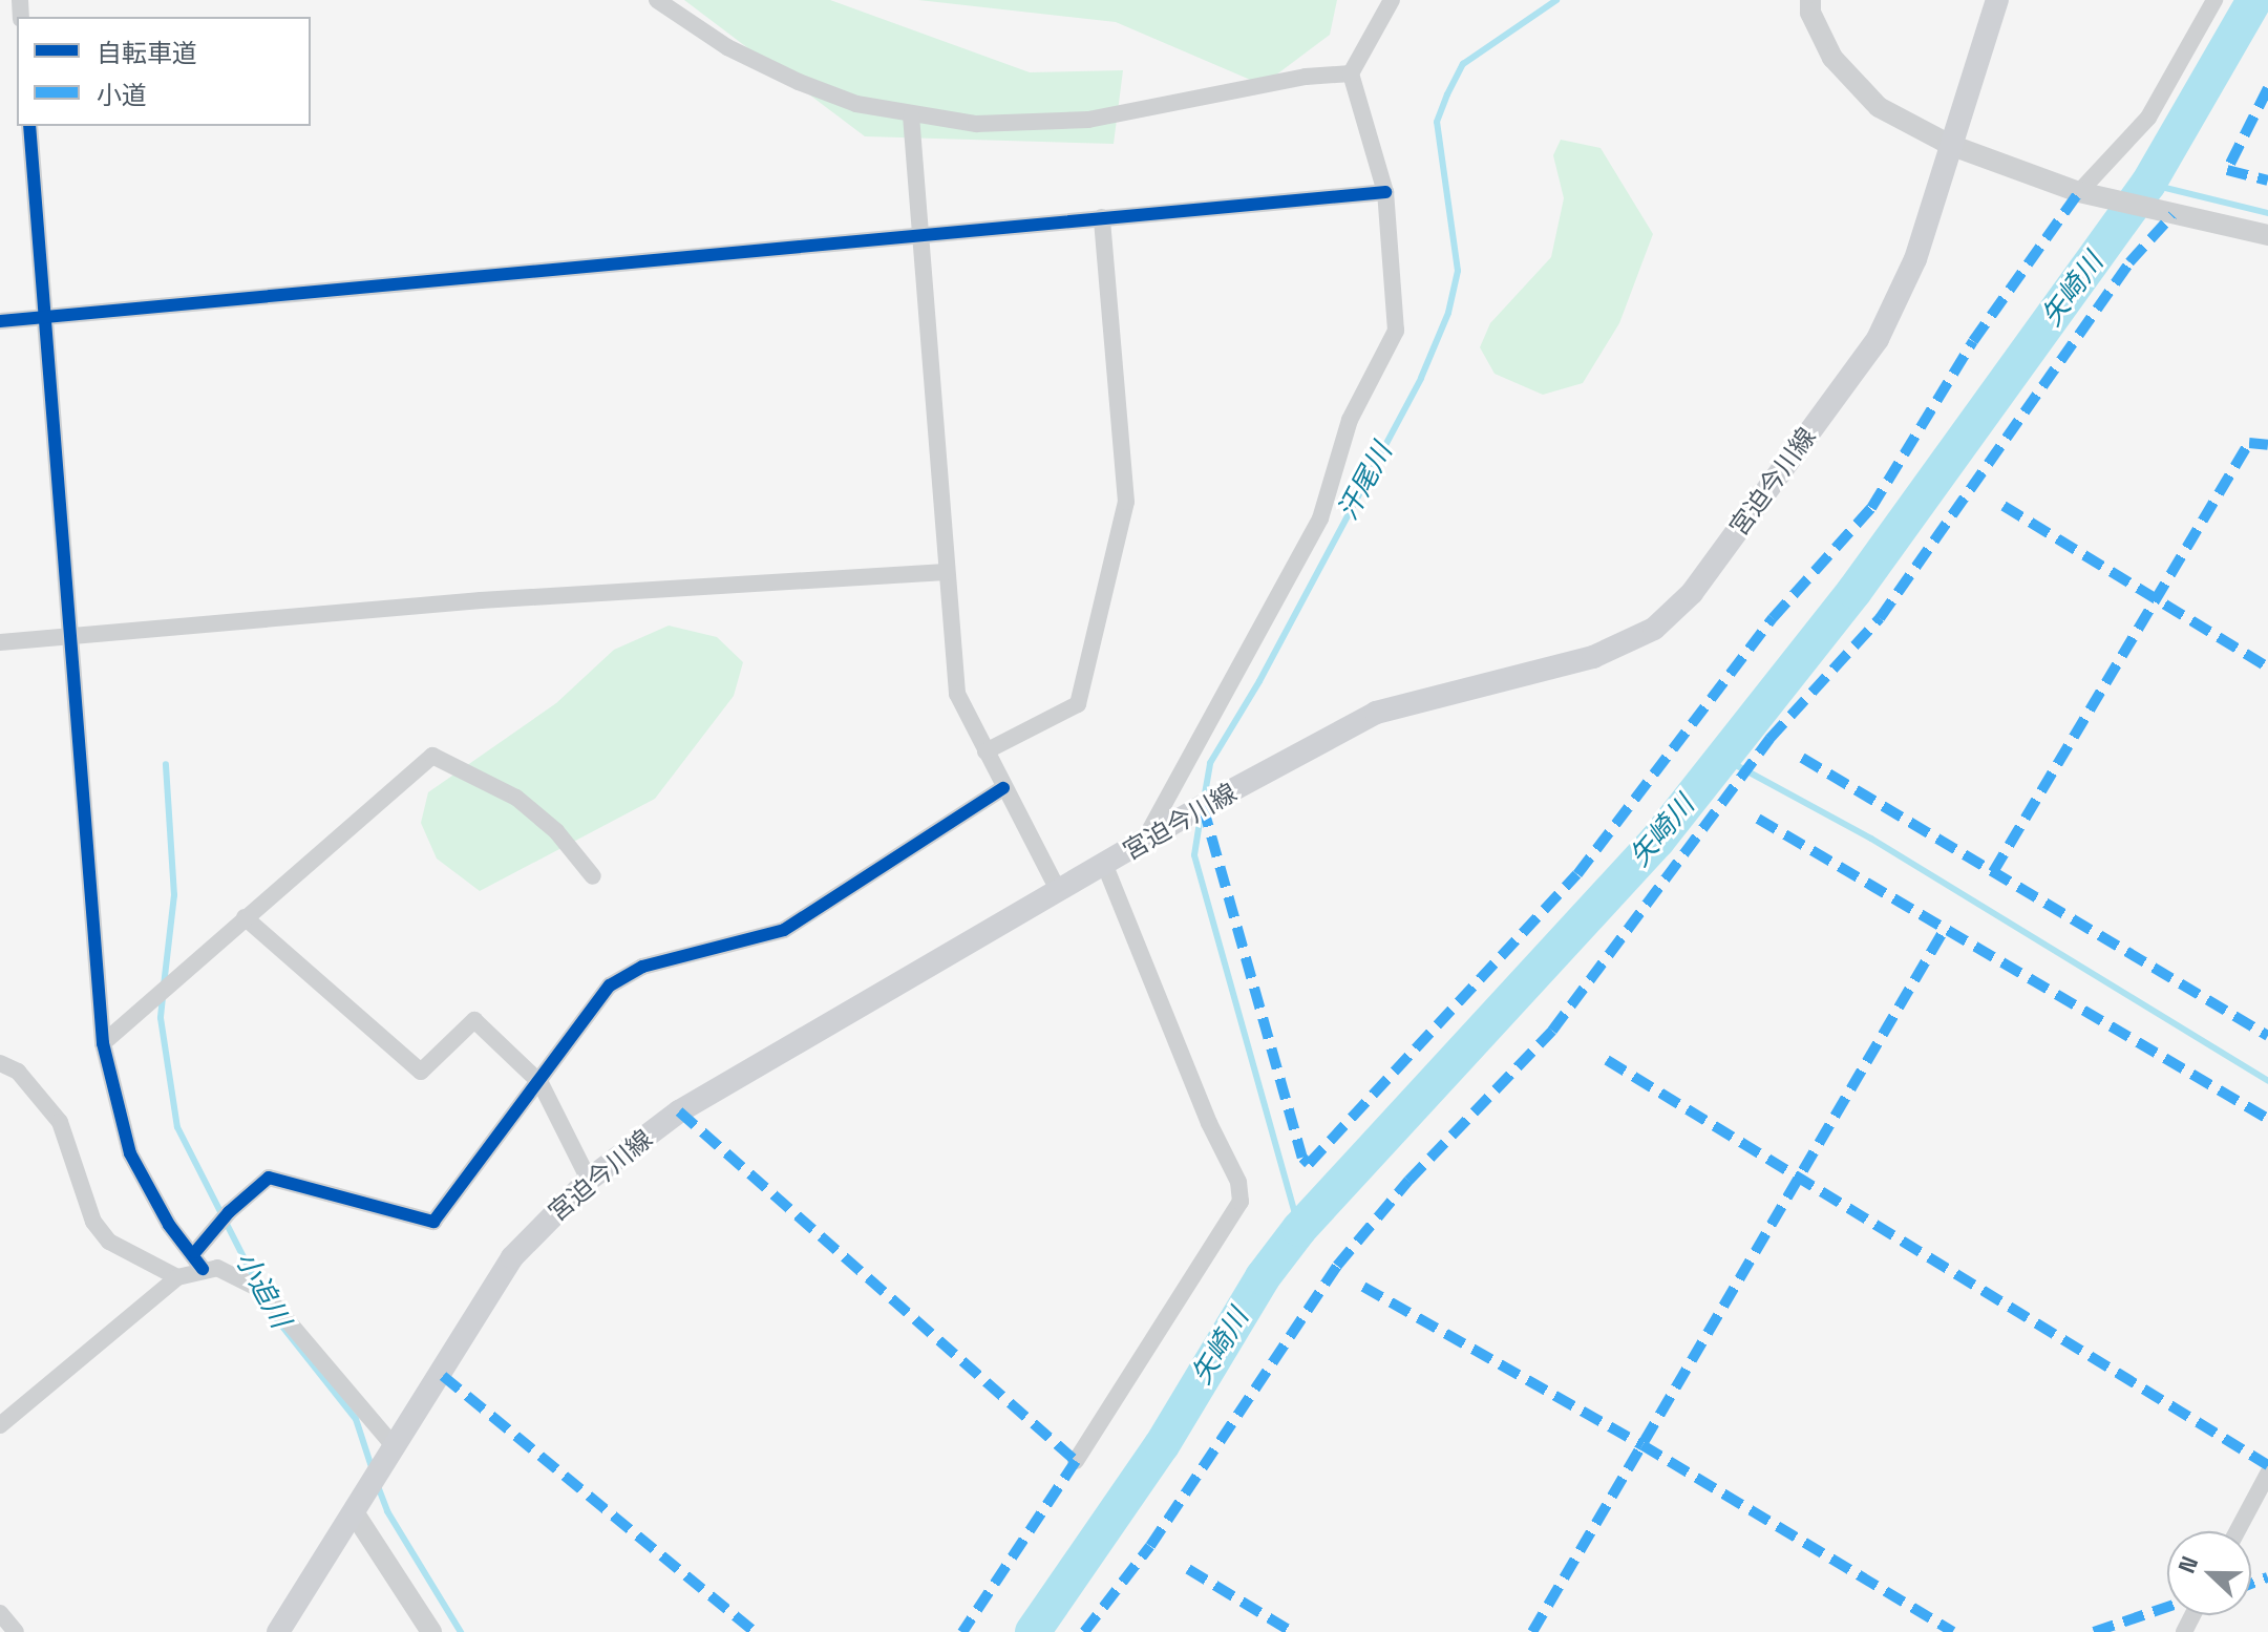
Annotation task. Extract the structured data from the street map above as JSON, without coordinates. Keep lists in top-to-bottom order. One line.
{"streets":{"main road":["宮迫今川線"]},"water":["矢崎川","汗尾川","小追川"],"legend":["自転車道","小道"],"north":"left"}
